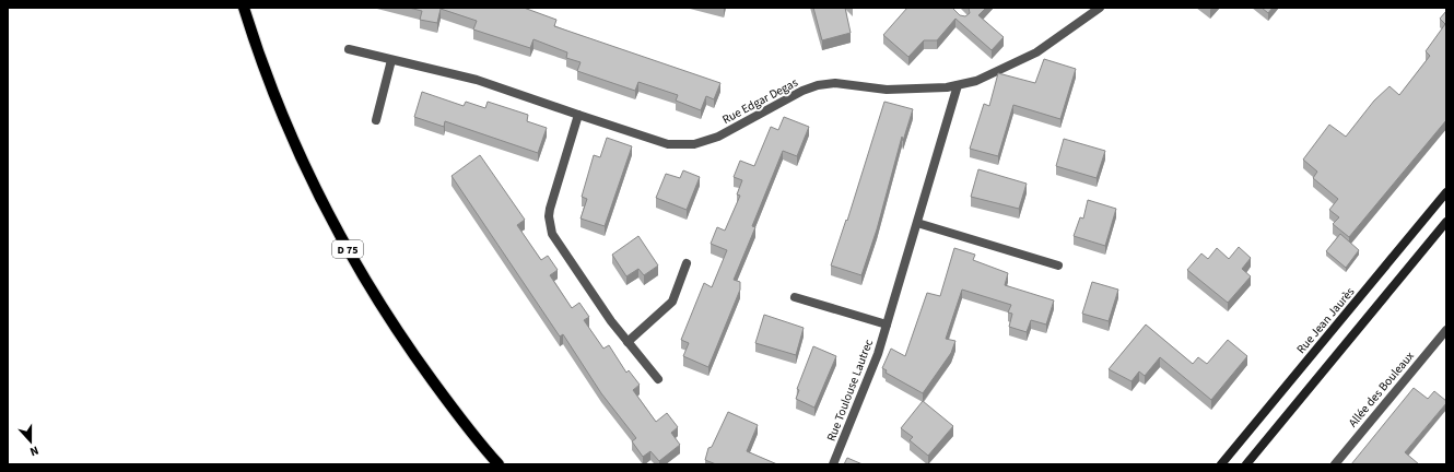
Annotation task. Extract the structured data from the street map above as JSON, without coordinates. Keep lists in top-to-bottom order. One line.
{"streets":{"main road":["D 75","Rue Jean Jaurès"],"street":["Rue Edgar Degas","Allée des Bouleaux","Rue Toulouse Lautrec"]},"crossings":[["Rue Edgar Degas","Rue Toulouse Lautrec"]],"north":"bottom"}
